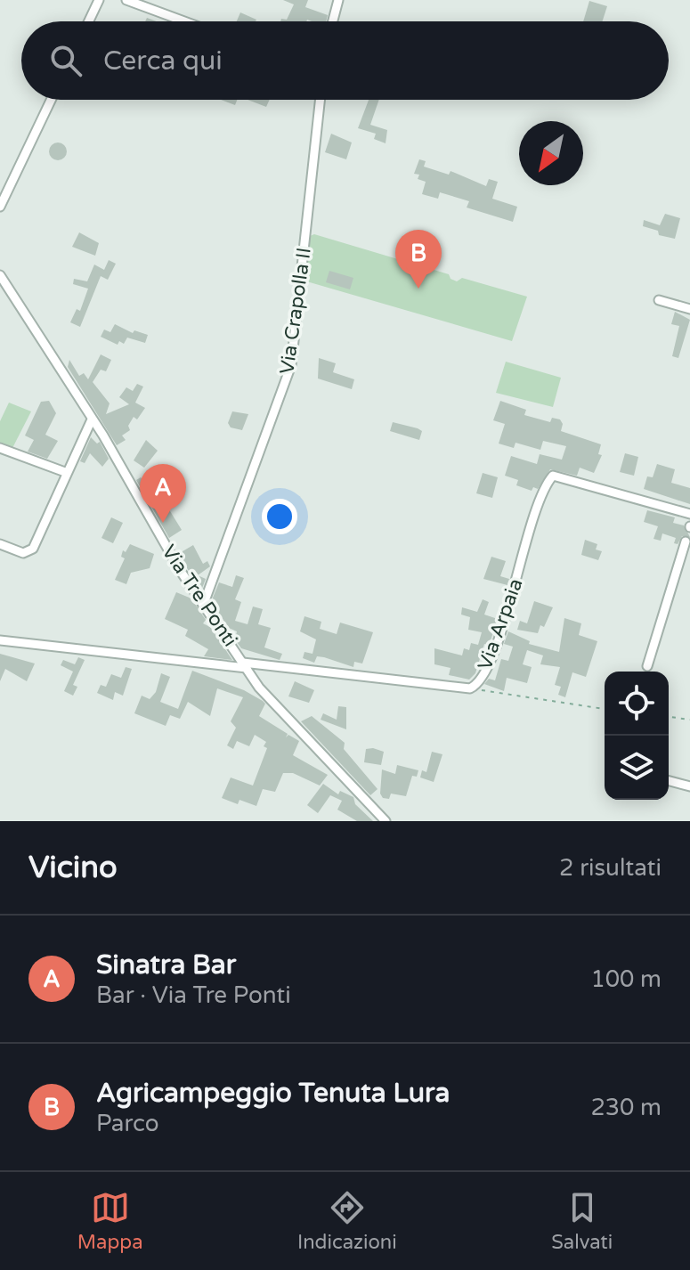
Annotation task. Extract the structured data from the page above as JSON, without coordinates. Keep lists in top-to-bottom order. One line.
{"streets":{"street":["Via Crapolla II","Via Tre Ponti","Via Arpaia"]},"crossings":[["Via Crapolla II","Via Tre Ponti"],["Via Tre Ponti","Via Arpaia"]],"north":"bottom left","page":{"search":"Cerca qui","pins":["B","A"],"heading":["Vicino","2 risultati"],"list":[{"mark":"A","name":"Sinatra Bar","note":"Bar · Via Tre Ponti","value":"100 m"},{"mark":"B","name":"Agricampeggio Tenuta Lura","note":"Parco","value":"230 m"}],"nav":["Mappa","Indicazioni","Salvati"]}}
